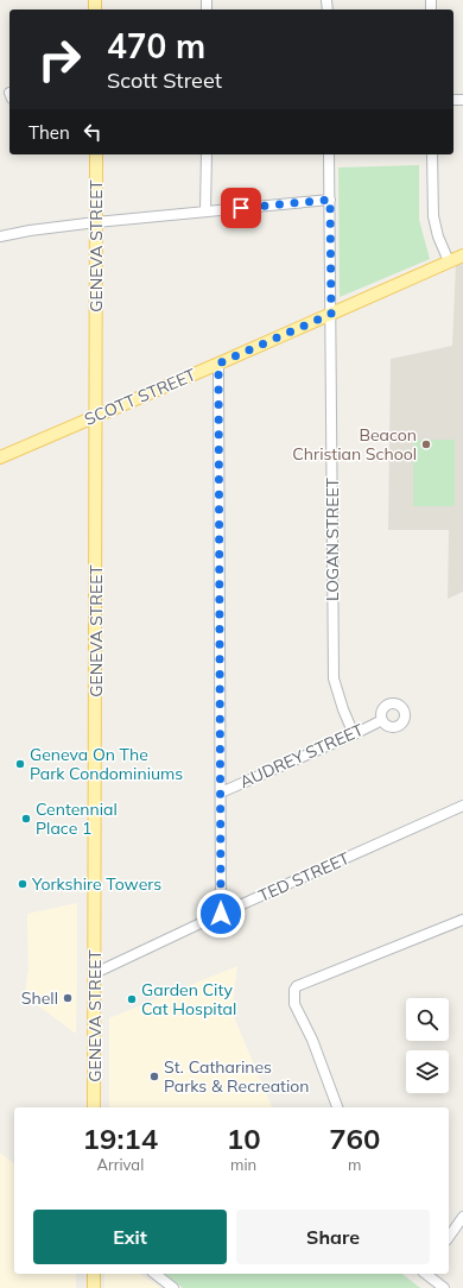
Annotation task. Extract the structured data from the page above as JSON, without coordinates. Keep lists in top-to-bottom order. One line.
{"streets":{"main road":["GENEVA STREET","SCOTT STREET"],"street":["LOGAN STREET","AUDREY STREET","TED STREET"]},"crossings":[["GENEVA STREET","SCOTT STREET"],["GENEVA STREET","TED STREET"],["SCOTT STREET","LOGAN STREET"],["LOGAN STREET","AUDREY STREET"]],"places":["Beacon Christian School","Geneva On The Park Condominiums","Centennial Place 1","Yorkshire Towers","Shell","Garden City Cat Hospital","St. Catharines Parks & Recreation"],"page":{"turn":["470 m","Scott Street"],"then":"Then","eta":["19:14","Arrival","10","min","760","m"],"buttons":["Exit","Share"]}}
